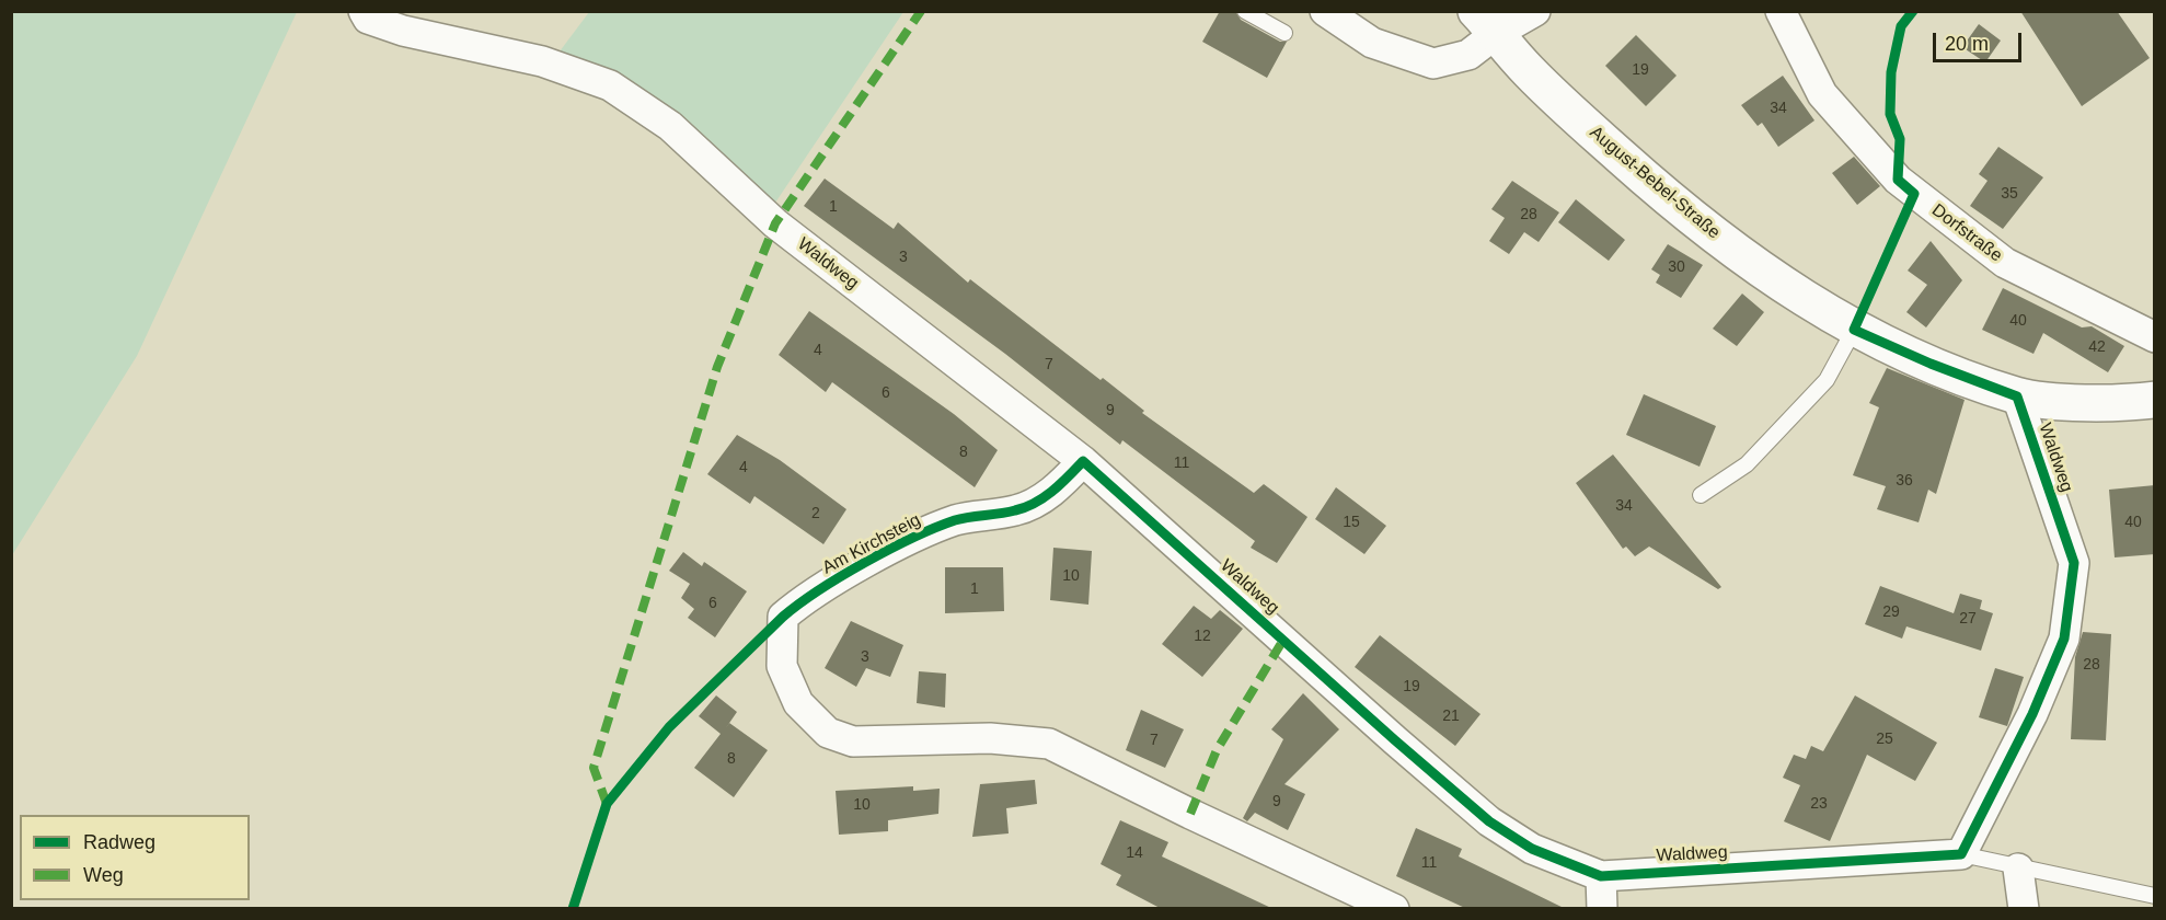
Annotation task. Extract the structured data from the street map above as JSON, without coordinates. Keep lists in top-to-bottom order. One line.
{"streets":{"main road":["August-Bebel-Straße"],"street":["Dorfstraße","Waldweg","Am Kirchsteig"]},"crossings":[["August-Bebel-Straße","Waldweg"],["Waldweg","Am Kirchsteig"]],"house_numbers":["19","34","35","1","28","3","30","40","42","4","7","6","9","8","11","4","36","34","2","15","40","10","1","6","29","27","12","3","28","19","21","25","7","8","9","23","10","14","11"],"legend":["Radweg","Weg"],"scale_bar":"20 m"}
